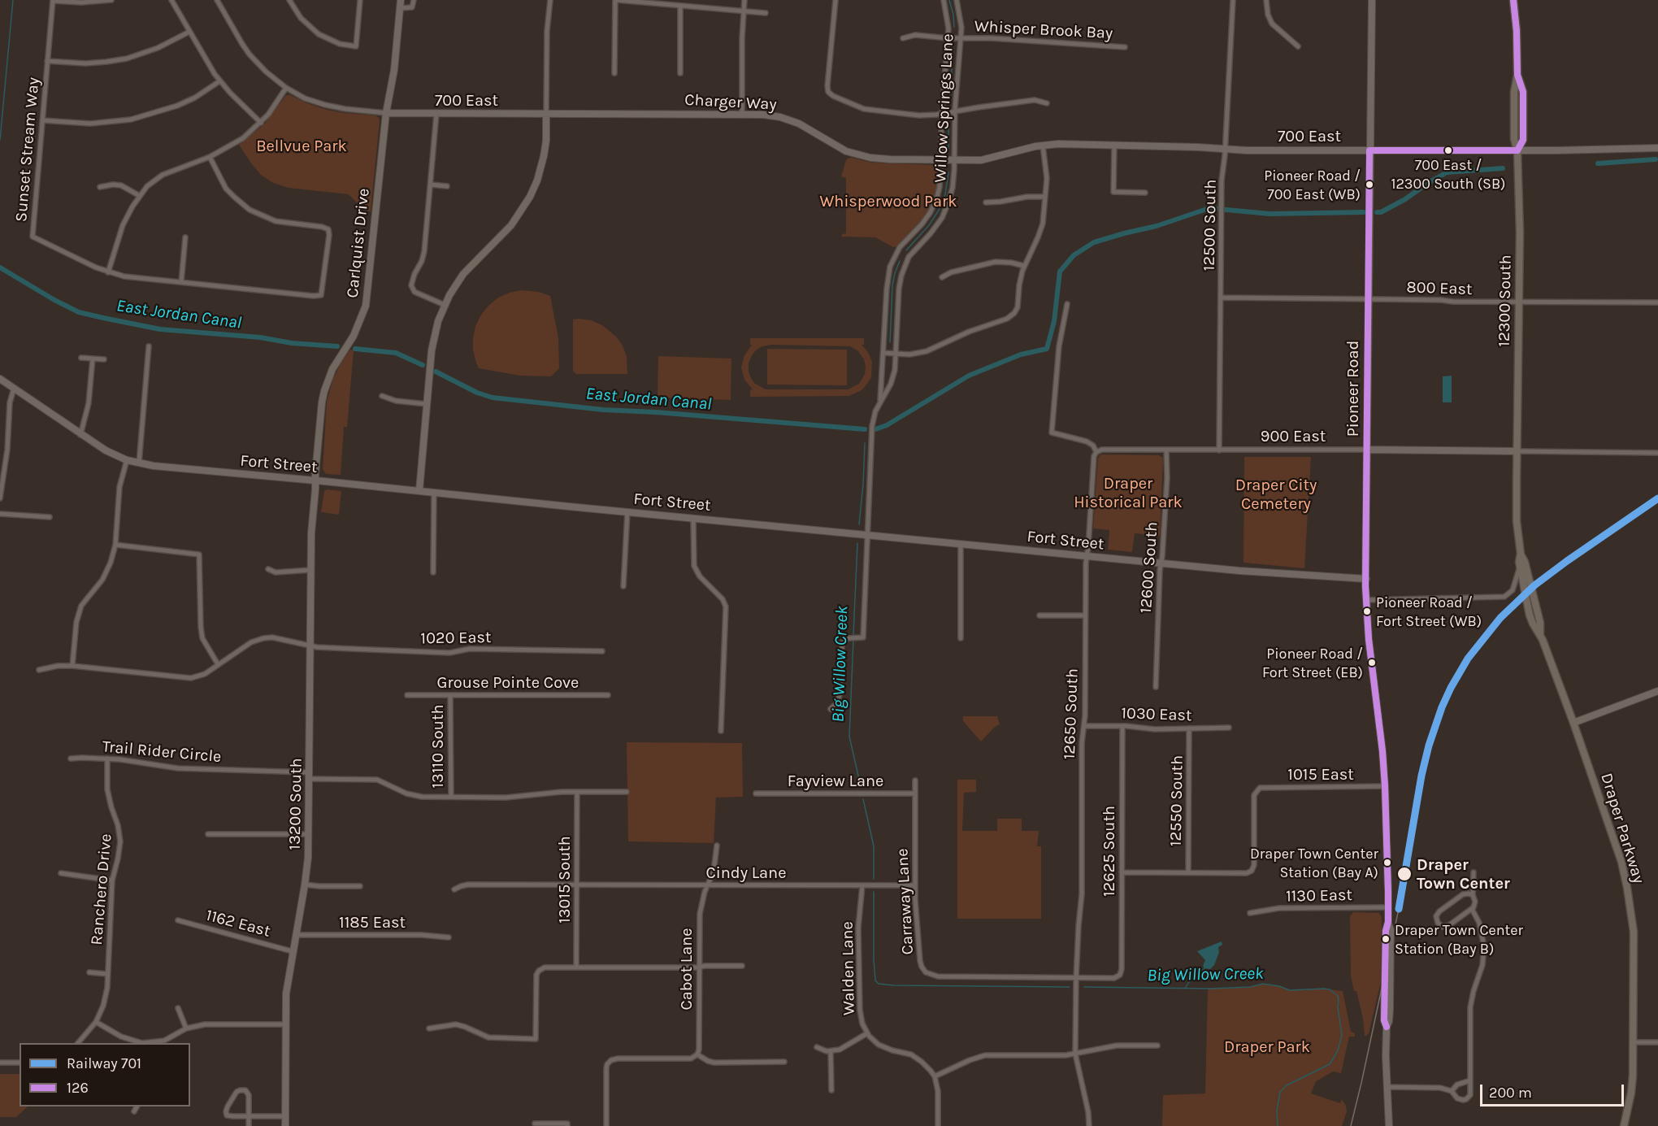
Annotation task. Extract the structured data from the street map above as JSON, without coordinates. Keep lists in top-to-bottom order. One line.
{"streets":{"main road":["12300 South","Draper Parkway"],"street":["Whisper Brook Bay","700 East","Charger Way","Willow Springs Lane","Sunset Stream Way","12500 South","Carlquist Drive","800 East","Pioneer Road","900 East","Fort Street","12600 South","1020 East","Grouse Pointe Cove","12650 South","1030 East","13110 South","Trail Rider Circle","1015 East","Fayview Lane","12550 South","13200 South","12625 South","Cindy Lane","13015 South","Ranchero Drive","1130 East","Carraway Lane","1185 East","1162 East","Walden Lane","Cabot Lane"]},"crossings":[["Whisper Brook Bay","Willow Springs Lane"],["700 East","Charger Way"],["700 East","12500 South"],["700 East","Carlquist Drive"],["700 East","12300 South"],["700 East","Pioneer Road"],["Charger Way","Willow Springs Lane"],["Willow Springs Lane","Fort Street"],["12500 South","800 East"],["12500 South","900 East"],["Carlquist Drive","Fort Street"],["Carlquist Drive","13200 South"],["800 East","12300 South"],["800 East","Pioneer Road"],["12300 South","900 East"],["12300 South","Draper Parkway"],["Pioneer Road","900 East"],["Pioneer Road","Fort Street"],["Pioneer Road","1015 East"],["Pioneer Road","1130 East"],["900 East","12600 South"],["900 East","12650 South"],["900 East","Draper Parkway"],["Fort Street","12600 South"],["Fort Street","12650 South"],["Fort Street","13200 South"],["1020 East","13200 South"],["Grouse Pointe Cove","13110 South"],["12650 South","1030 East"],["12650 South","Carraway Lane"],["1030 East","12550 South"],["1030 East","12625 South"],["13110 South","Trail Rider Circle"],["Trail Rider Circle","13200 South"],["Trail Rider Circle","13015 South"],["Trail Rider Circle","Ranchero Drive"],["1015 East","12550 South"],["Fayview Lane","Carraway Lane"],["13200 South","1185 East"],["13200 South","1162 East"],["12625 South","Carraway Lane"],["Cindy Lane","13015 South"],["Cindy Lane","Carraway Lane"],["Cindy Lane","Walden Lane"],["Cindy Lane","Cabot Lane"]],"water":["East Jordan Canal","Big Willow Creek"],"parks":["Bellvue Park","Whisperwood Park","Draper Historical Park","Draper City Cemetery","Draper Park"],"places":["700 East / 12300 South (SB)","Pioneer Road / 700 East (WB)","Pioneer Road / Fort Street (WB)","Pioneer Road / Fort Street (EB)","Draper Town Center Station (Bay A)","Draper Town Center","Draper Town Center Station (Bay B)"],"lines":["transit line 126","rail line 701"],"legend":["Railway 701","126"],"scale_bar":"200 m"}
